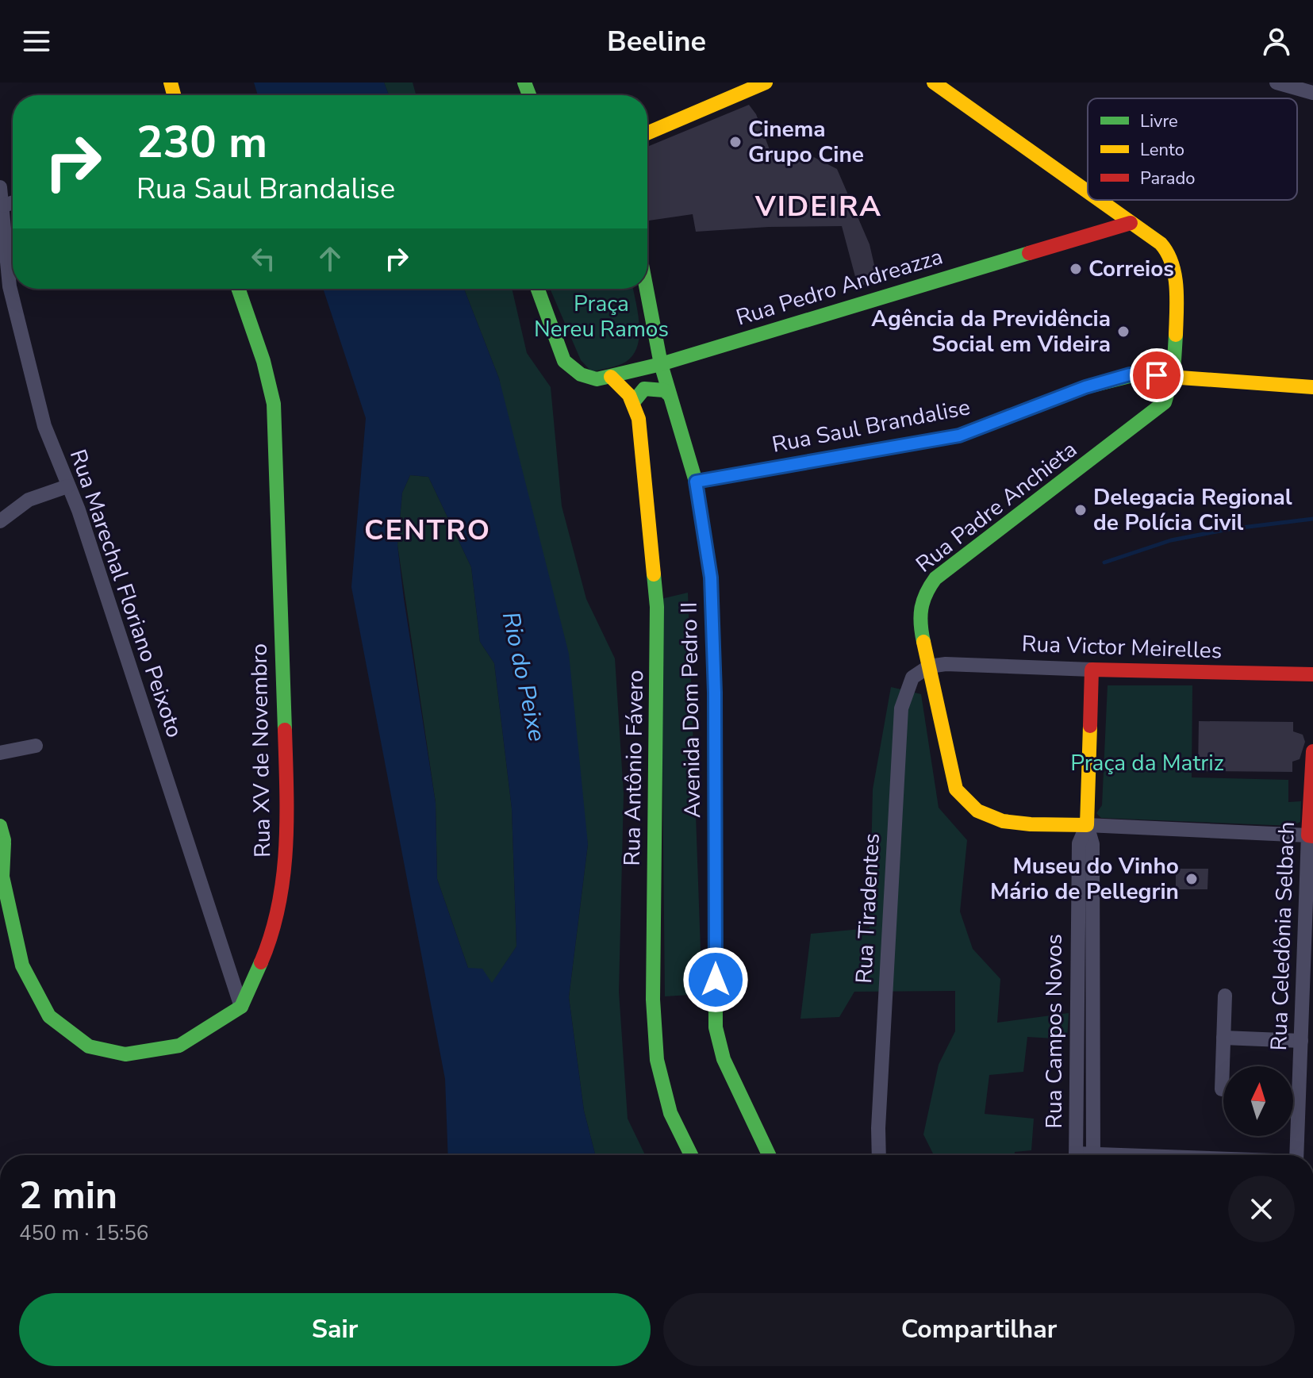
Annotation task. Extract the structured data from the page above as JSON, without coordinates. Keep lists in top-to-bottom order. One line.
{"streets":{"main road":["Rua Pedro Andreazza","Rua Saul Brandalise","Rua Padre Anchieta","Rua Victor Meirelles","Avenida Dom Pedro II","Rua XV de Novembro","Rua Antônio Fávero","Rua Celedônia Selbach","Rua Campos Novos"],"street":["Rua Marechal Floriano Peixoto","Rua Tiradentes"]},"crossings":[["Rua Pedro Andreazza","Avenida Dom Pedro II"],["Rua Saul Brandalise","Rua Padre Anchieta"],["Rua Saul Brandalise","Avenida Dom Pedro II"],["Rua Padre Anchieta","Rua Victor Meirelles"],["Rua Padre Anchieta","Rua Tiradentes"],["Rua Padre Anchieta","Rua Campos Novos"],["Rua Marechal Floriano Peixoto","Rua XV de Novembro"],["Rua Victor Meirelles","Rua Tiradentes"],["Rua Victor Meirelles","Rua Campos Novos"]],"districts":["VIDEIRA","CENTRO"],"water":["Rio do Peixe"],"parks":["Praça Nereu Ramos","Praça da Matriz"],"places":["Cinema Grupo Cine","Correios","Agência da Previdência Social em Videira","Delegacia Regional de Polícia Civil","Museu do Vinho Mário de Pellegrin"],"legend":["Livre","Lento","Parado"],"north":"top","page":{"header":"Beeline","turn":["230 m","Rua Saul Brandalise"],"heading":["2 min","450 m · 15:56"],"buttons":["Sair","Compartilhar"]}}
